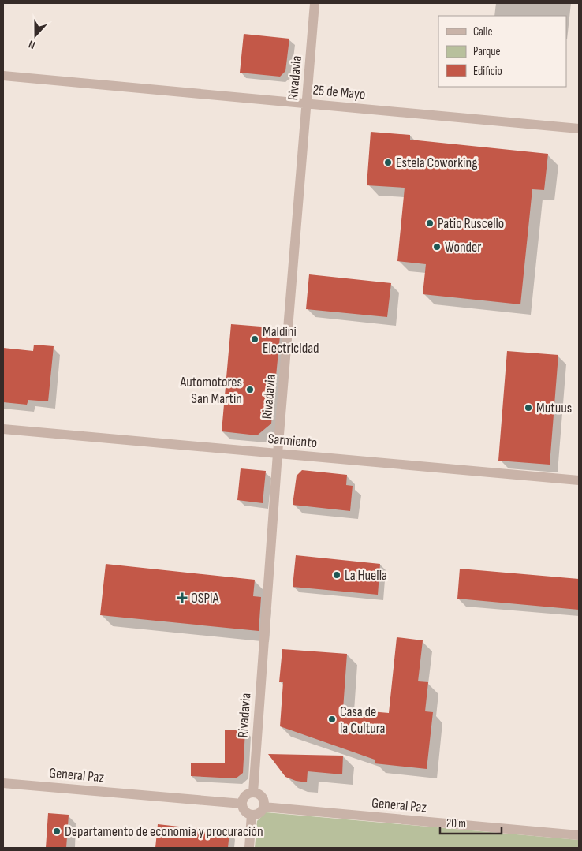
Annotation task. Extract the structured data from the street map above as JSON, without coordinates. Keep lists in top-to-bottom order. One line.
{"streets":{"street":["Rivadavia","25 de Mayo","Sarmiento","General Paz"]},"crossings":[["Rivadavia","25 de Mayo"],["Rivadavia","Sarmiento"],["Rivadavia","General Paz"]],"places":{"other":["Estela Coworking","Patio Ruscello","Wonder","Maldini Electricidad","Automotores San Martín","Mutuus","La Huella","Casa de la Cultura","Departamento de economía y procuración"],"health":["OSPIA"]},"legend":["Calle","Parque","Edificio"],"scale_bar":"20 m","north":"bottom"}
